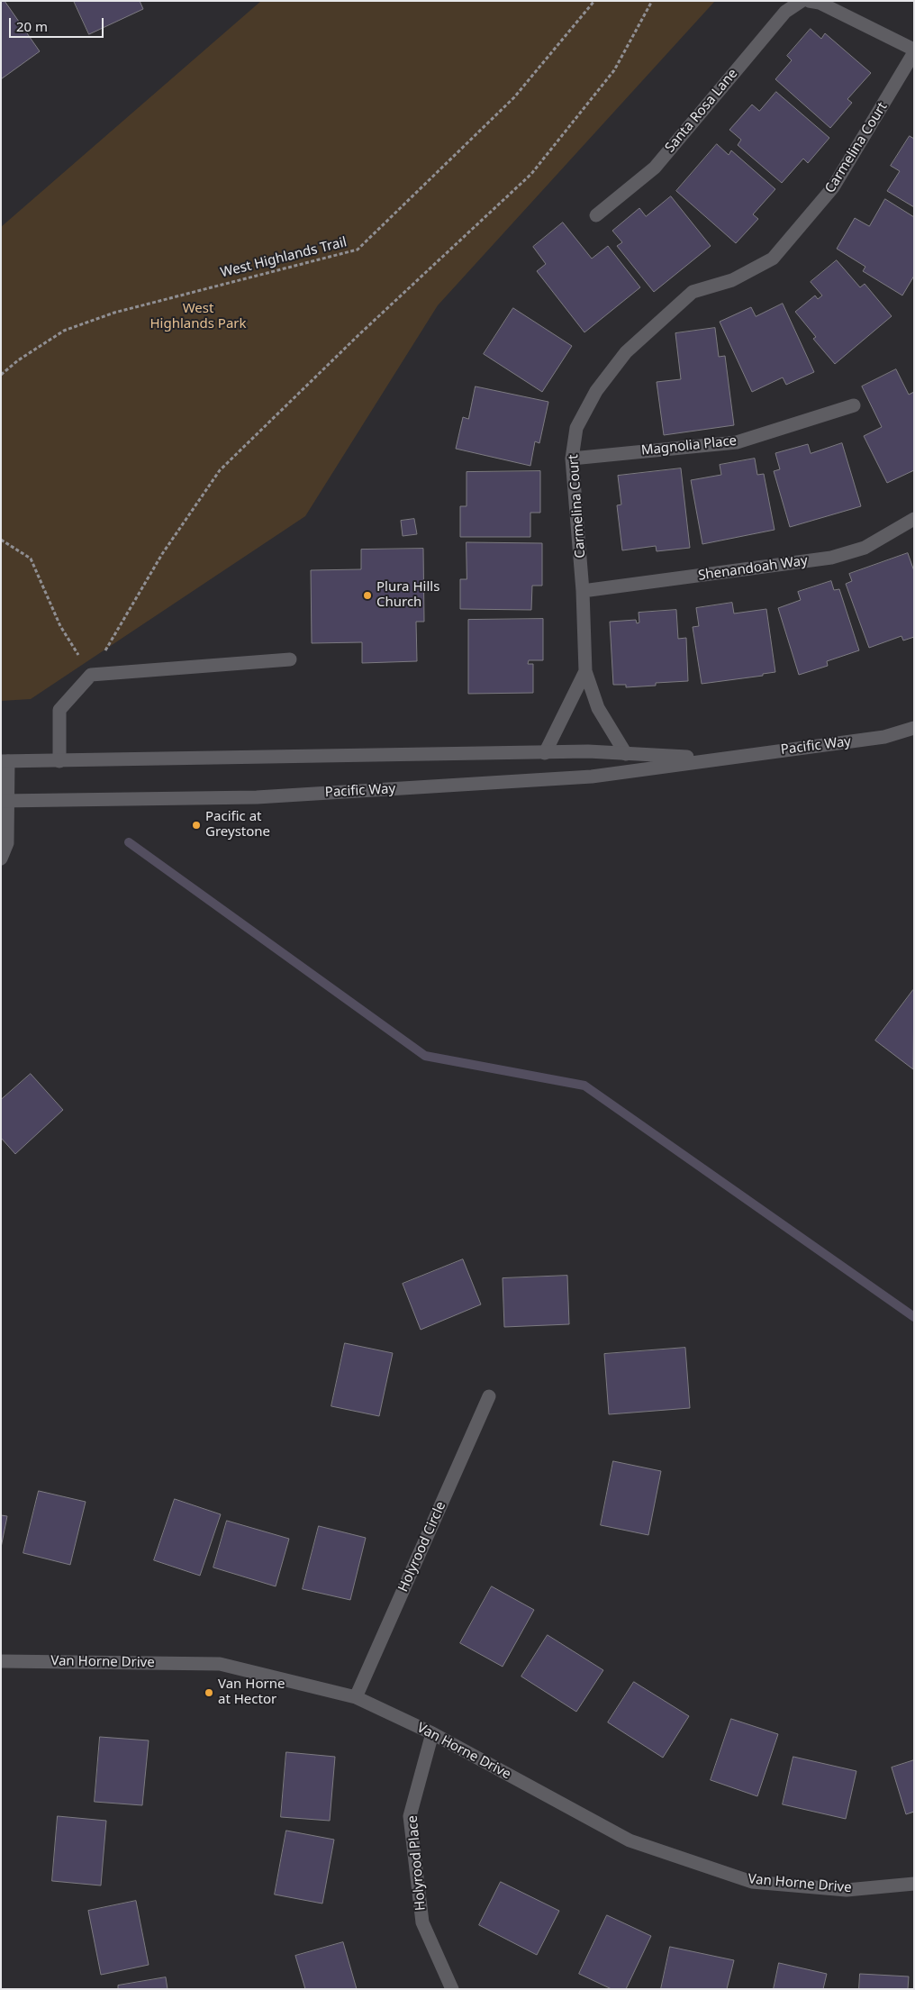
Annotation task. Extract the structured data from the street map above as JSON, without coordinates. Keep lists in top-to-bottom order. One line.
{"streets":{"street":["Santa Rosa Lane","Carmelina Court","Magnolia Place","Shenandoah Way","Pacific Way","Holyrood Circle","Van Horne Drive","Holyrood Place"],"path":["West Highlands Trail"]},"crossings":[["Carmelina Court","Magnolia Place"],["Carmelina Court","Shenandoah Way"],["Carmelina Court","Pacific Way"],["Holyrood Circle","Van Horne Drive"],["Van Horne Drive","Holyrood Place"]],"parks":["West Highlands Park"],"places":["Plura Hills Church","Pacific at Greystone","Van Horne at Hector"],"scale_bar":"20 m"}
